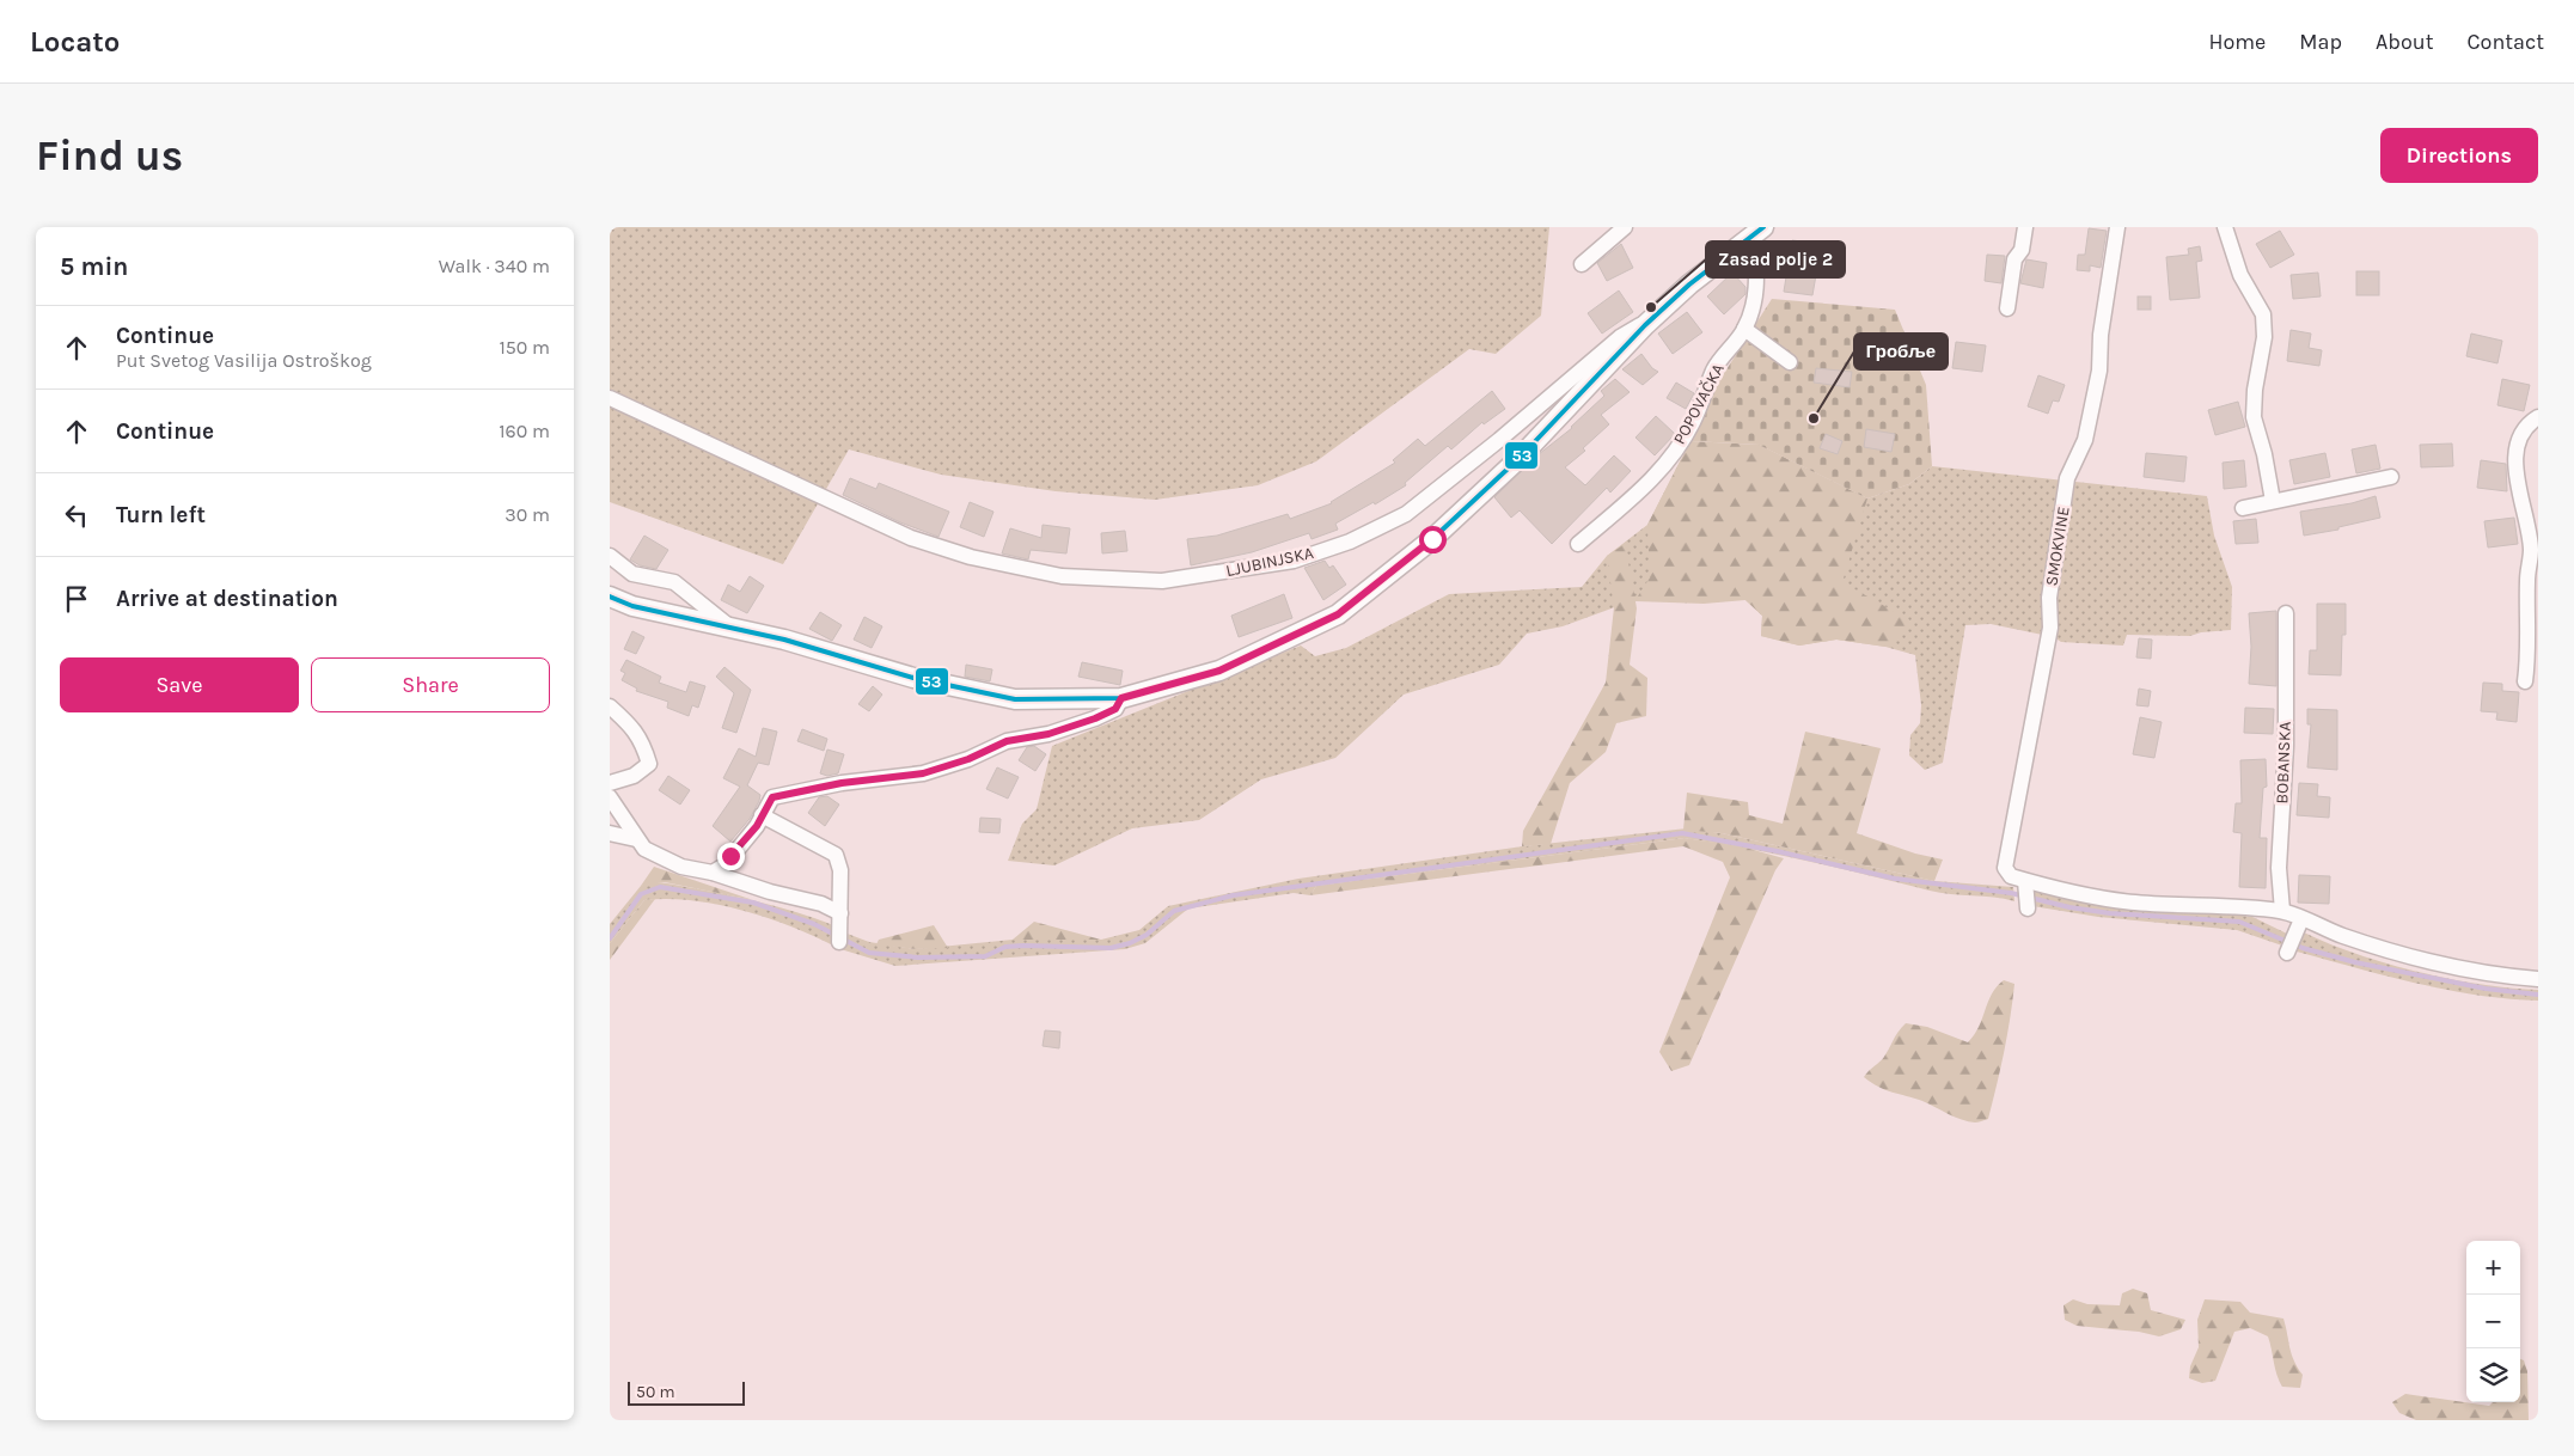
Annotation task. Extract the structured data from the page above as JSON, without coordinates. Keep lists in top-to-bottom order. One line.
{"streets":{"street":["POPOVAČKA","SMOKVINE","LJUBINJSKA","BOBANSKA"]},"places":["Zasad polje 2","Гробље"],"lines":["transit line 53"],"scale_bar":"50 m","page":{"header":"Locato","nav":["Home","Map","About","Contact"],"buttons":["Directions",["Save","Share"]],"title":"Find us","heading":["5 min","Walk · 340 m"],"list":[["Continue","Put Svetog Vasilija Ostroškog","150 m"],["Continue","160 m"],["Turn left","30 m"],"Arrive at destination"],"map_buttons":["+","−"],"scale":"50 m"}}
